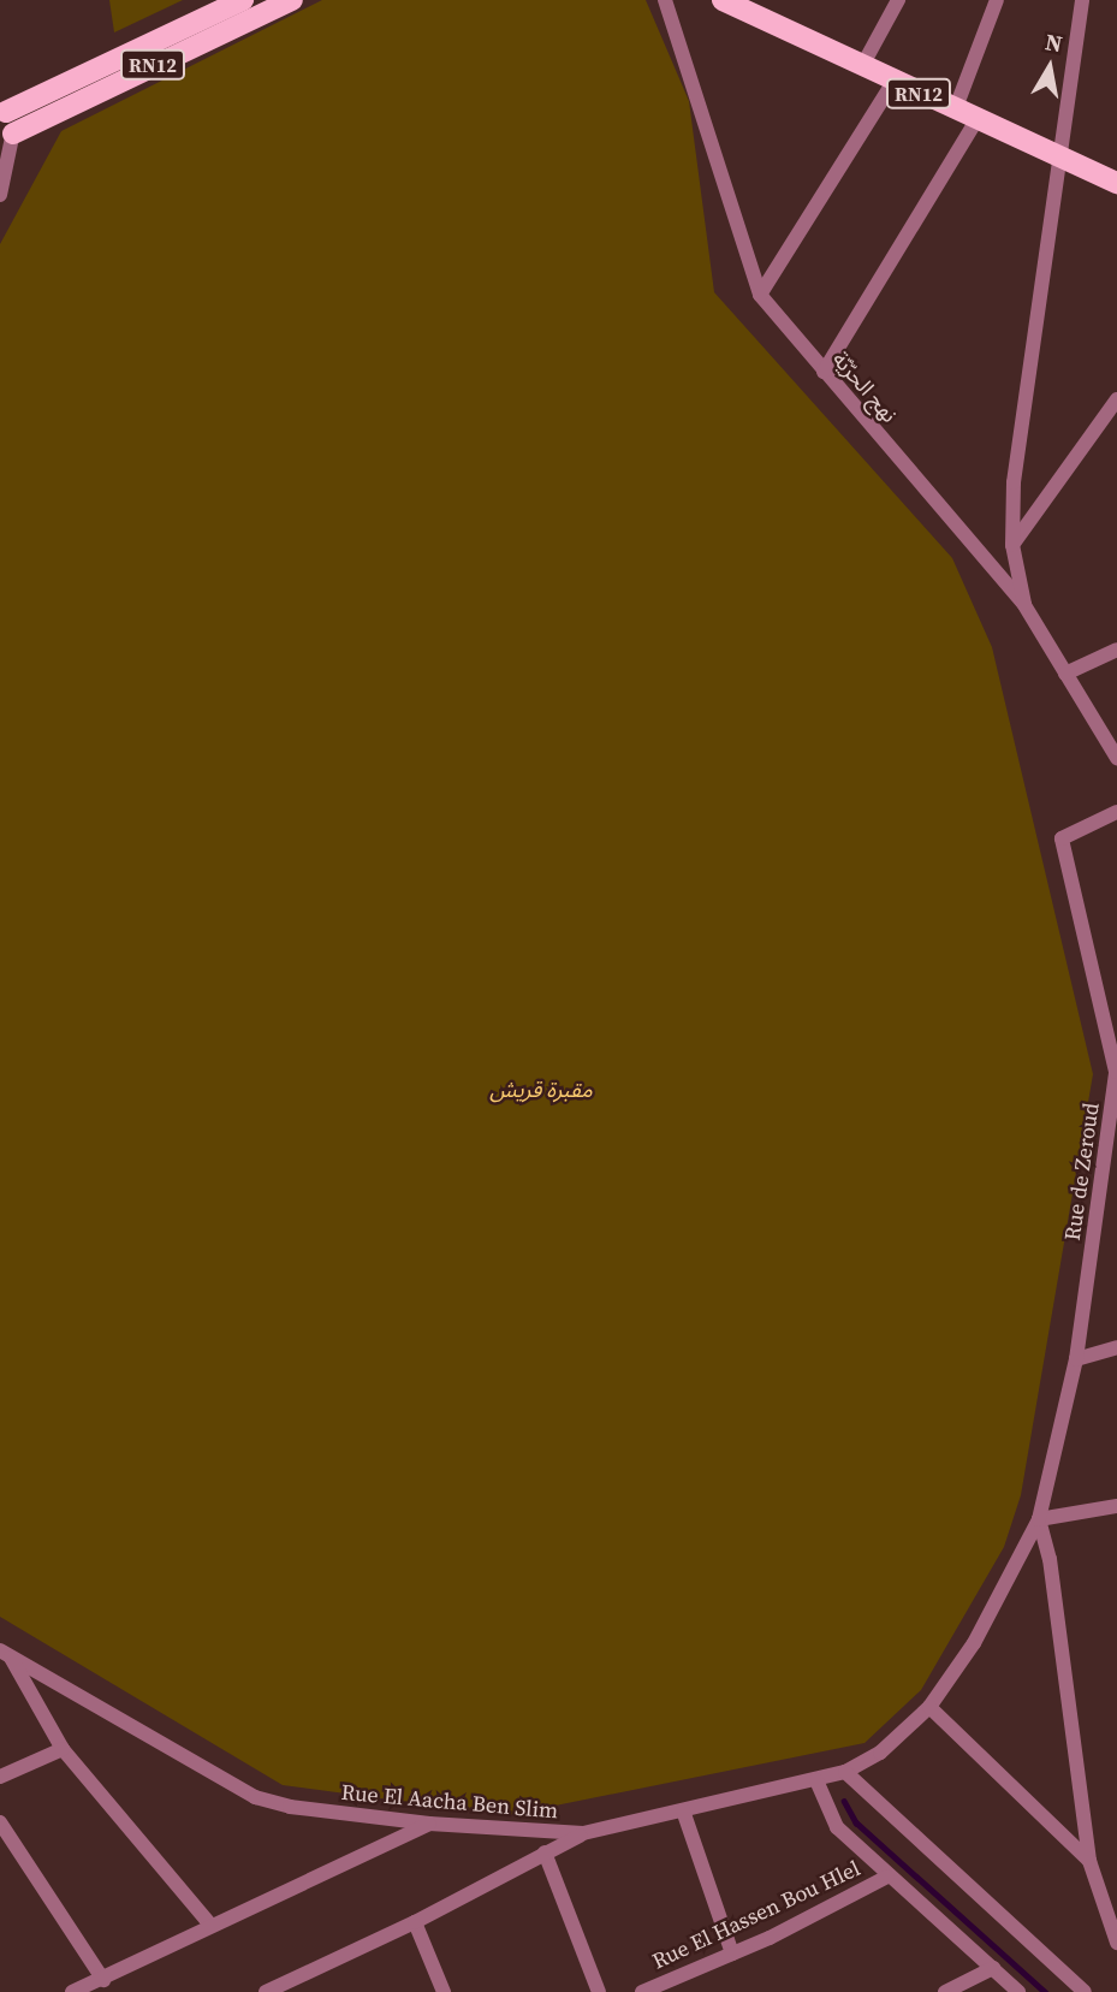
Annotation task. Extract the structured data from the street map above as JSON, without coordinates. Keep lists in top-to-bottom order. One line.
{"streets":{"main road":["RN12"],"street":["نهج الحرّيّة","Rue de Zeroud","Rue El Aacha Ben Slim","Rue El Hassen Bou Hlel"]},"crossings":[["Rue de Zeroud","Rue El Aacha Ben Slim"]],"parks":["مقبرة قريش"],"north":"top"}
